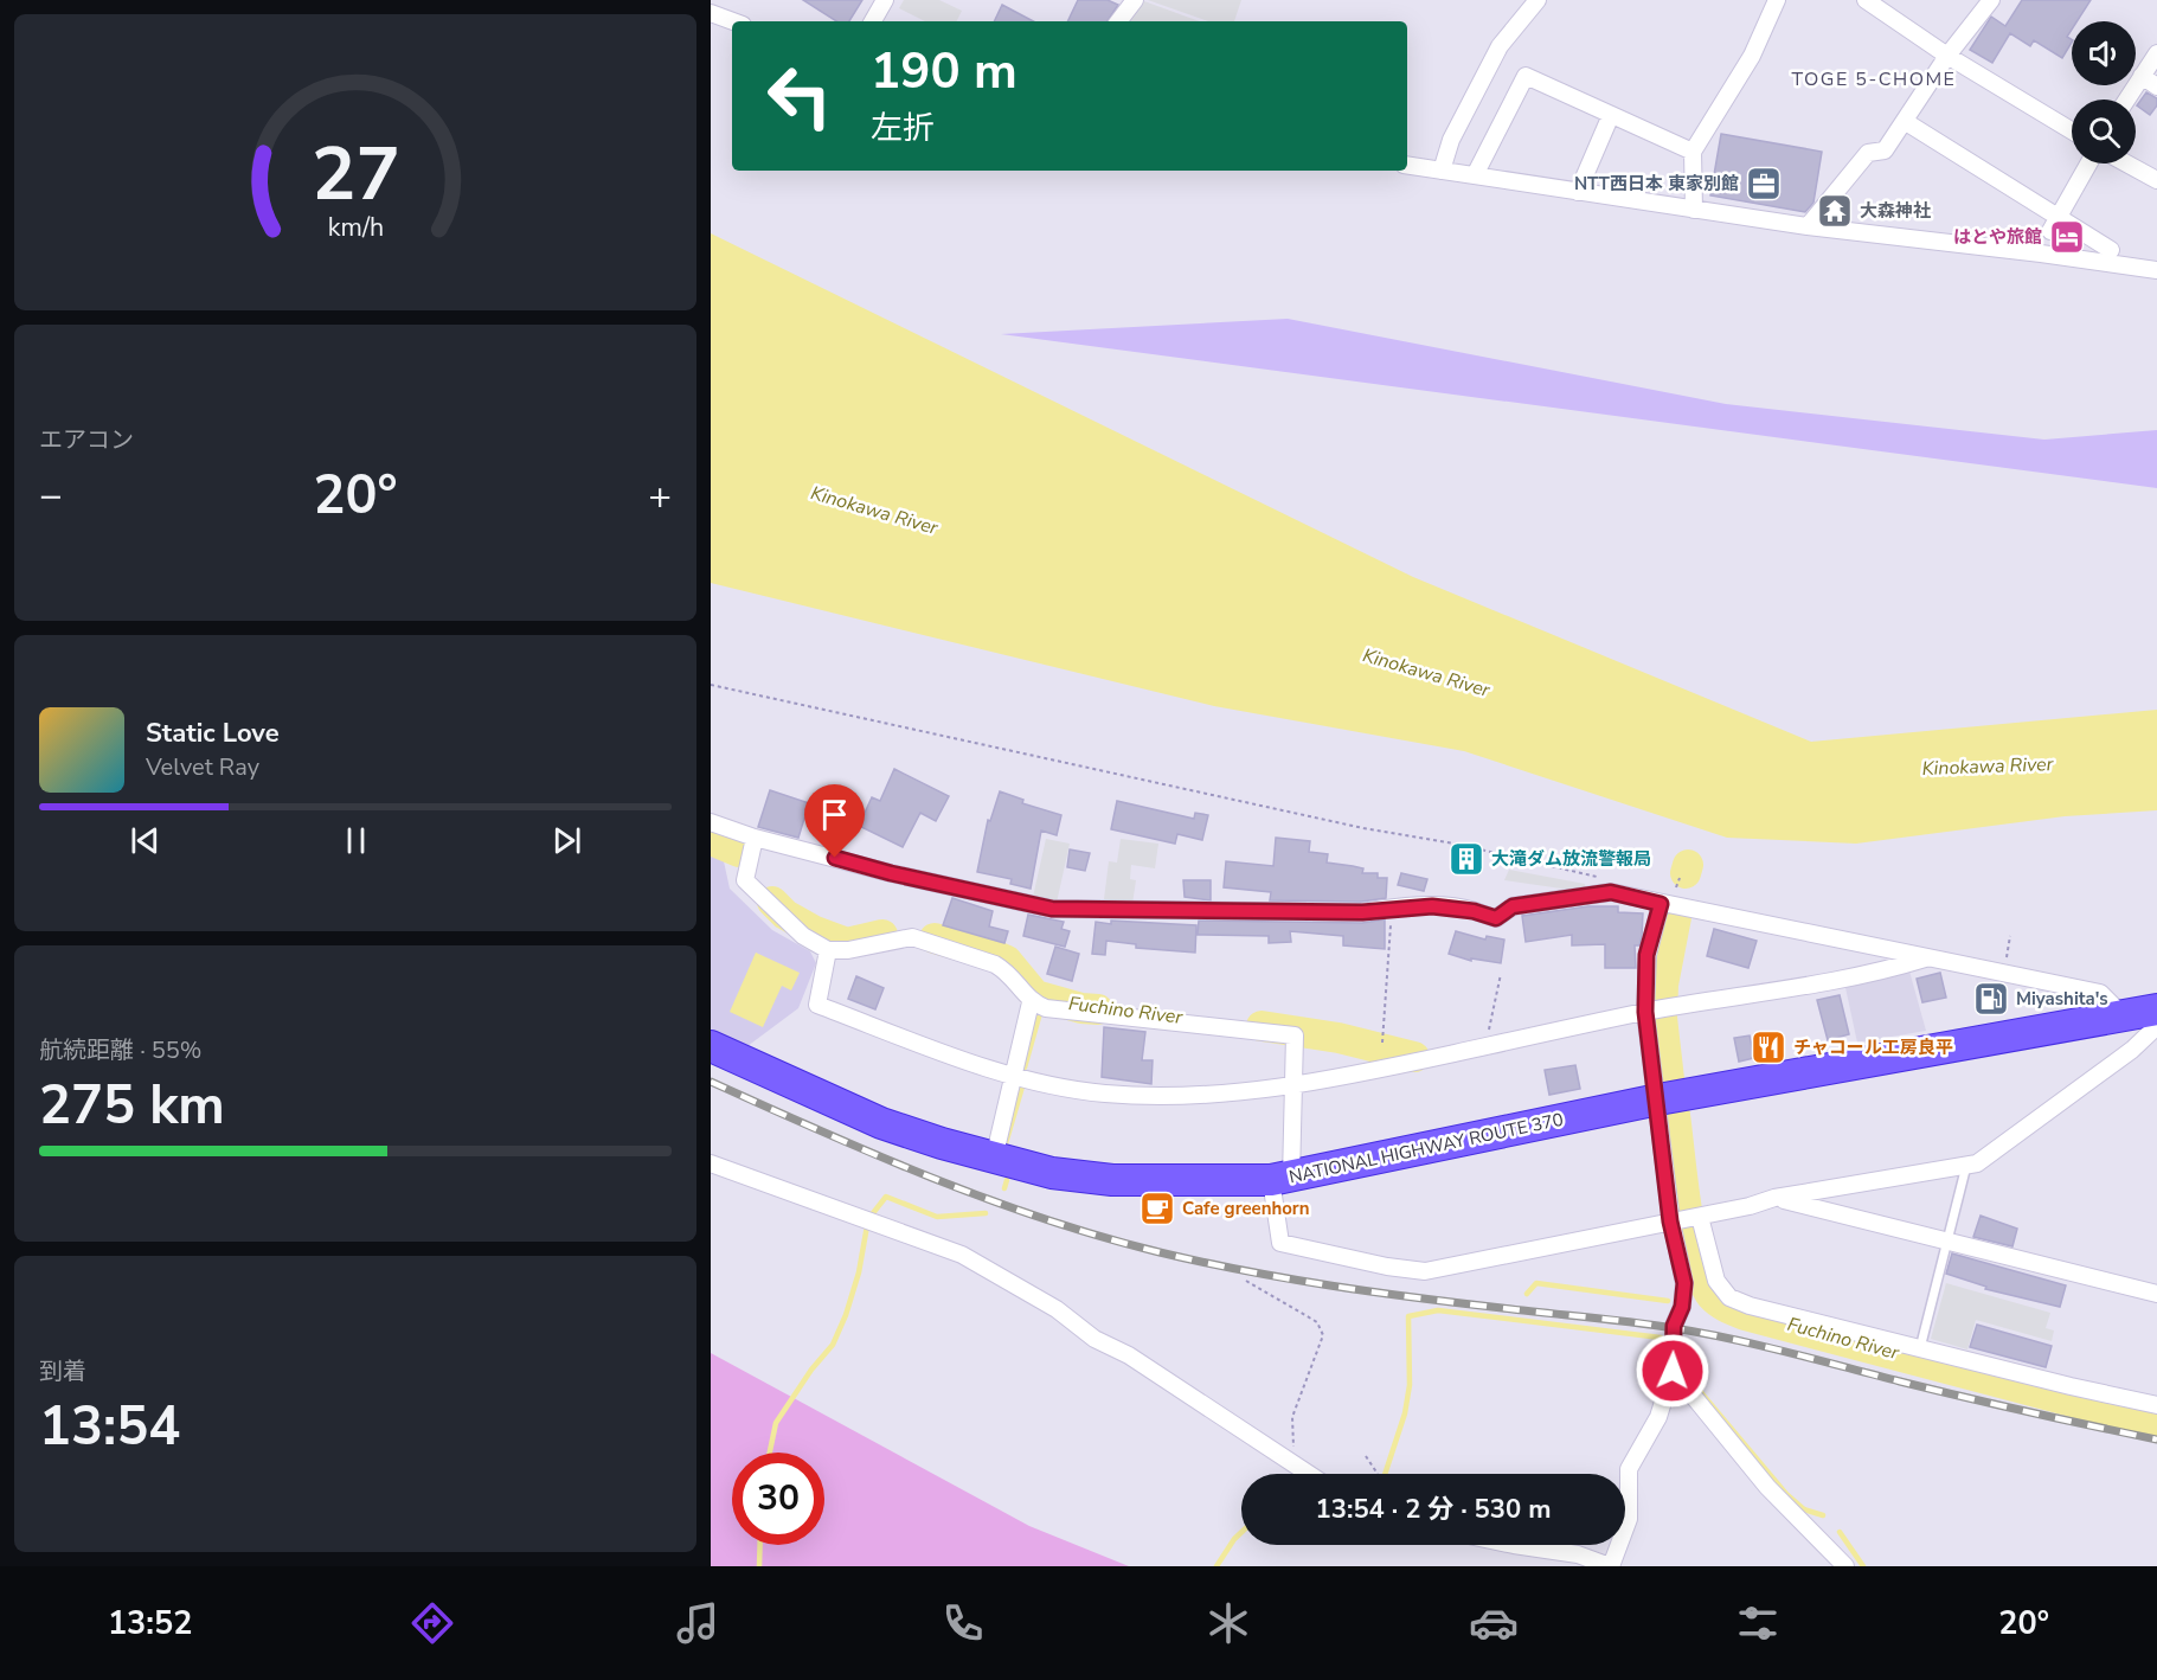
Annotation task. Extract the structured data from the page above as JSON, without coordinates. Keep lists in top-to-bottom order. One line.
{"streets":{"highway":["NATIONAL HIGHWAY ROUTE 370"]},"districts":["TOGE 5-CHOME"],"water":["Kinokawa River","Fuchino River"],"places":{"office":["NTT西日本 東家別館"],"temple":["大森神社"],"hotel":["はとや旅館"],"building":["大滝ダム放流警報局"],"fuel station":["Miyashita's"],"restaurant":["チャコール工房良平"],"cafe":["Cafe greenhorn"]},"page":{"turn":["190 m","左折"],"tile":["エアコン",["航続距離 · 55%","275 km"],["到着","13:54"]],"heat":["−","20°","+"],"song":["Static Love","Velvet Ray"],"limit":"30","trip":"13:54 · 2 分 · 530 m","tabs":["13:52","20°"],"gauge":["27","km/h"]}}
